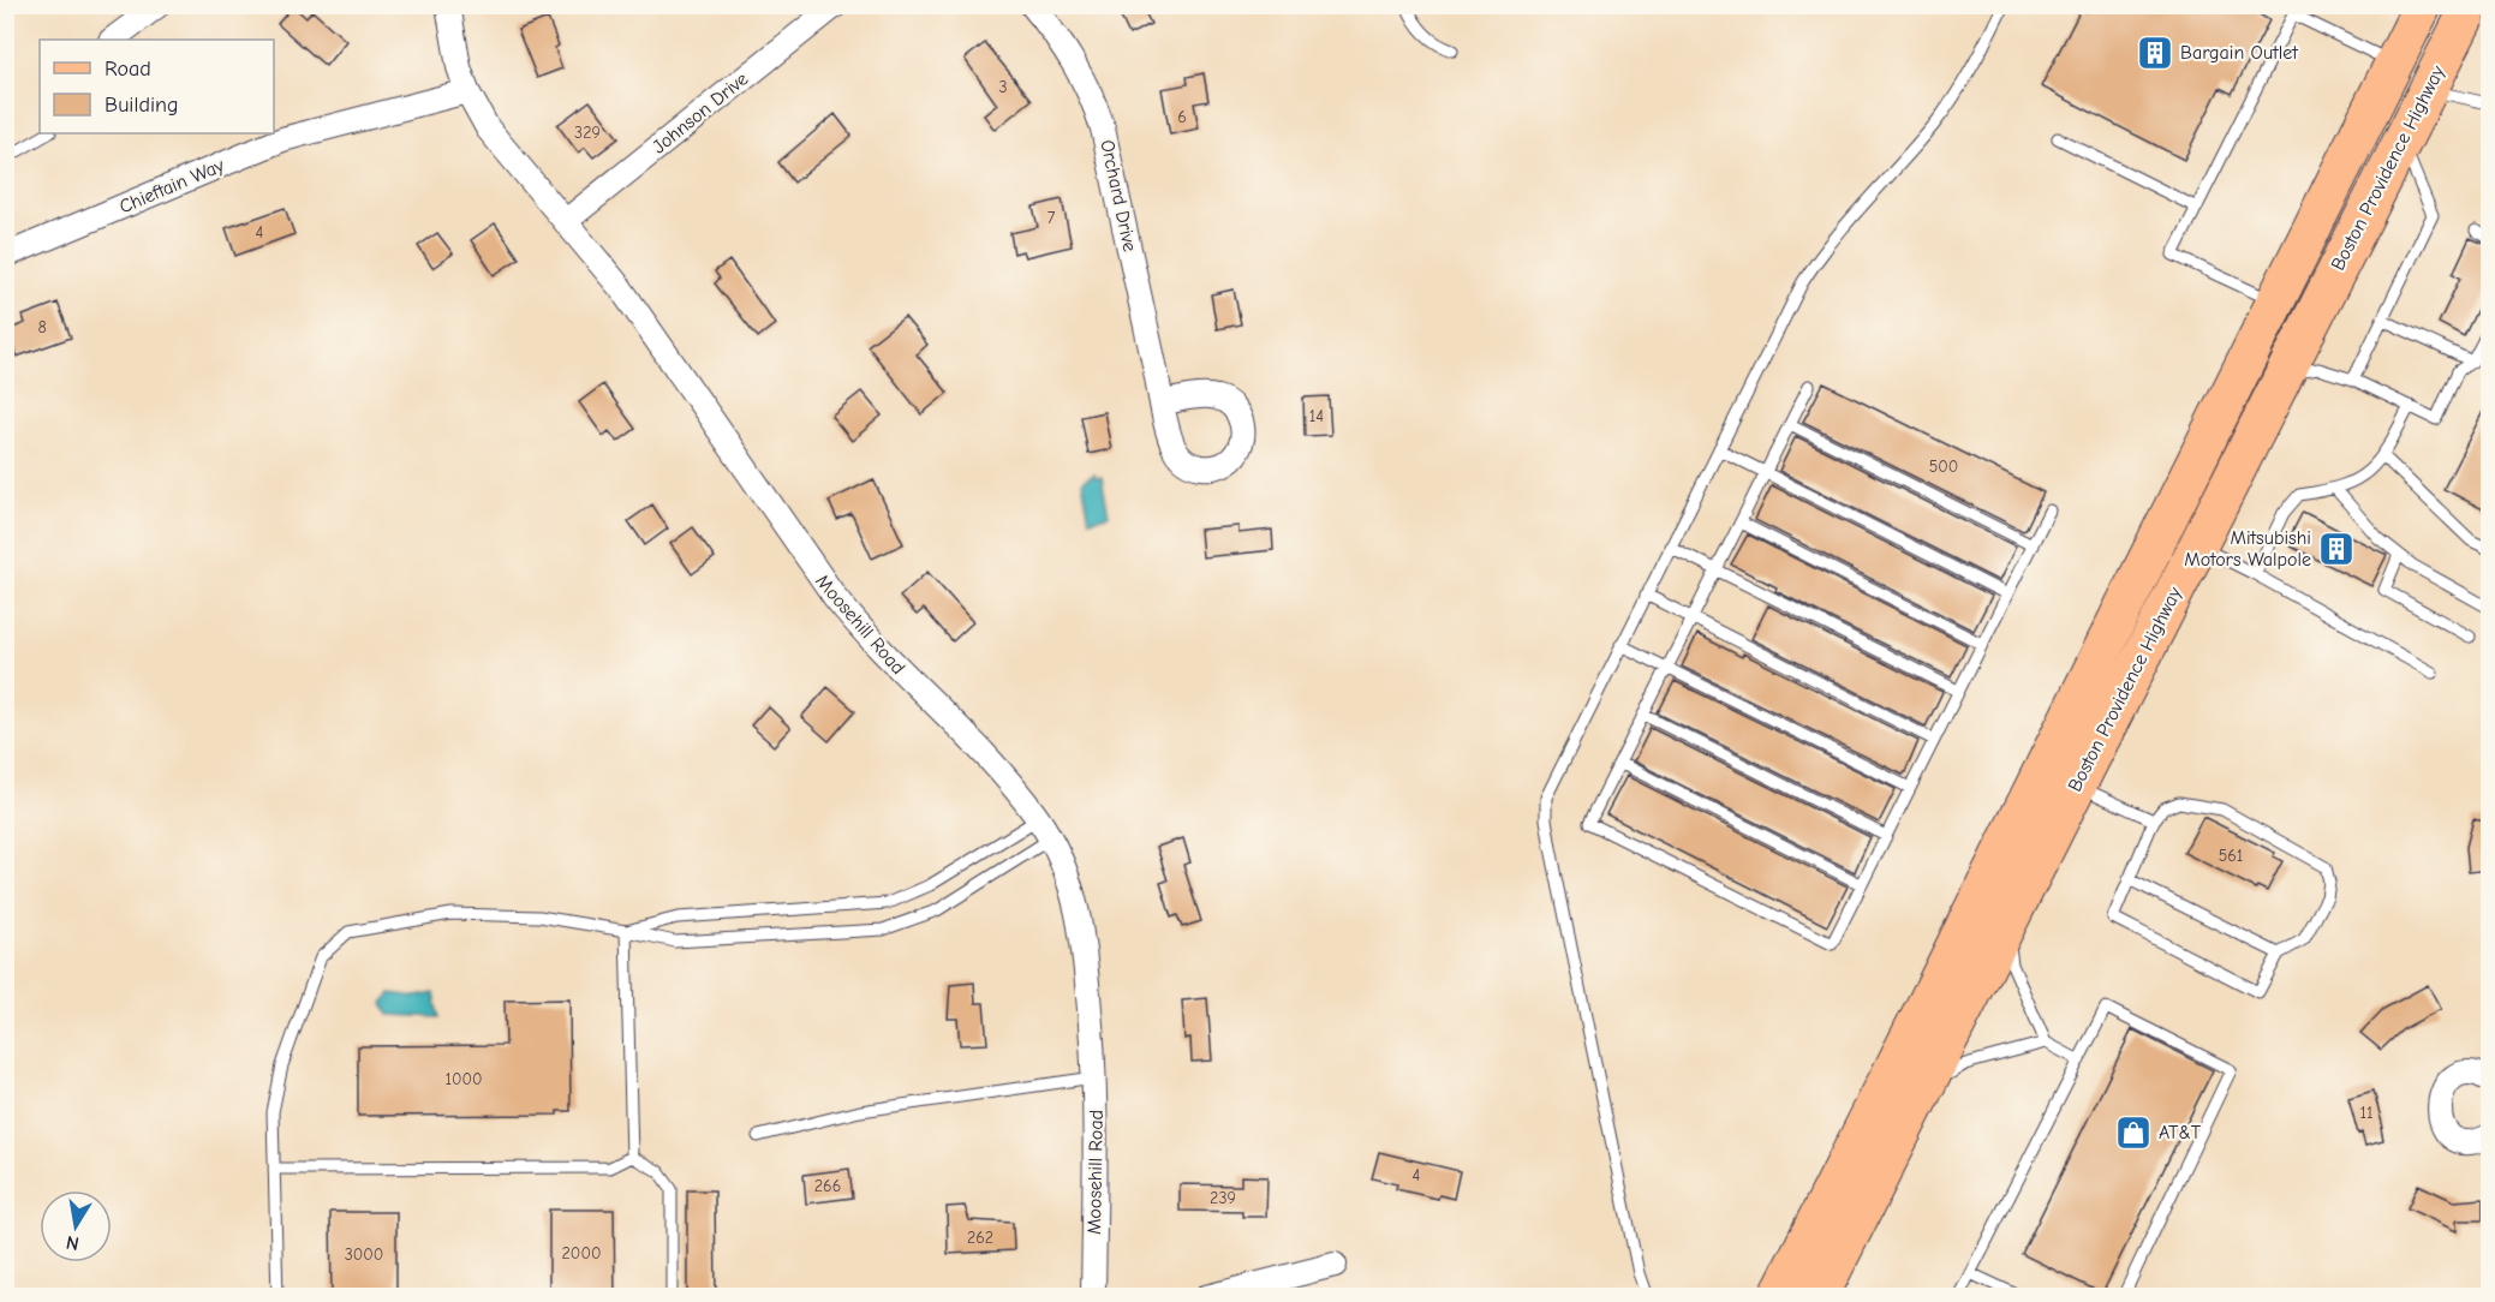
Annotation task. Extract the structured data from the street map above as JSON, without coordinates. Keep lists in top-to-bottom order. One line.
{"streets":{"main road":["Boston Providence Highway"],"street":["Johnson Drive","Chieftain Way","Orchard Drive","Moosehill Road"]},"crossings":[["Johnson Drive","Moosehill Road"],["Chieftain Way","Moosehill Road"]],"places":{"building":["Bargain Outlet","Mitsubishi Motors Walpole"],"shop":["AT&T"]},"house_numbers":["3","6","329","7","4","8","14","500","561","1000","11","4","266","239","262","2000","3000"],"legend":["Road","Building"],"north":"bottom"}
